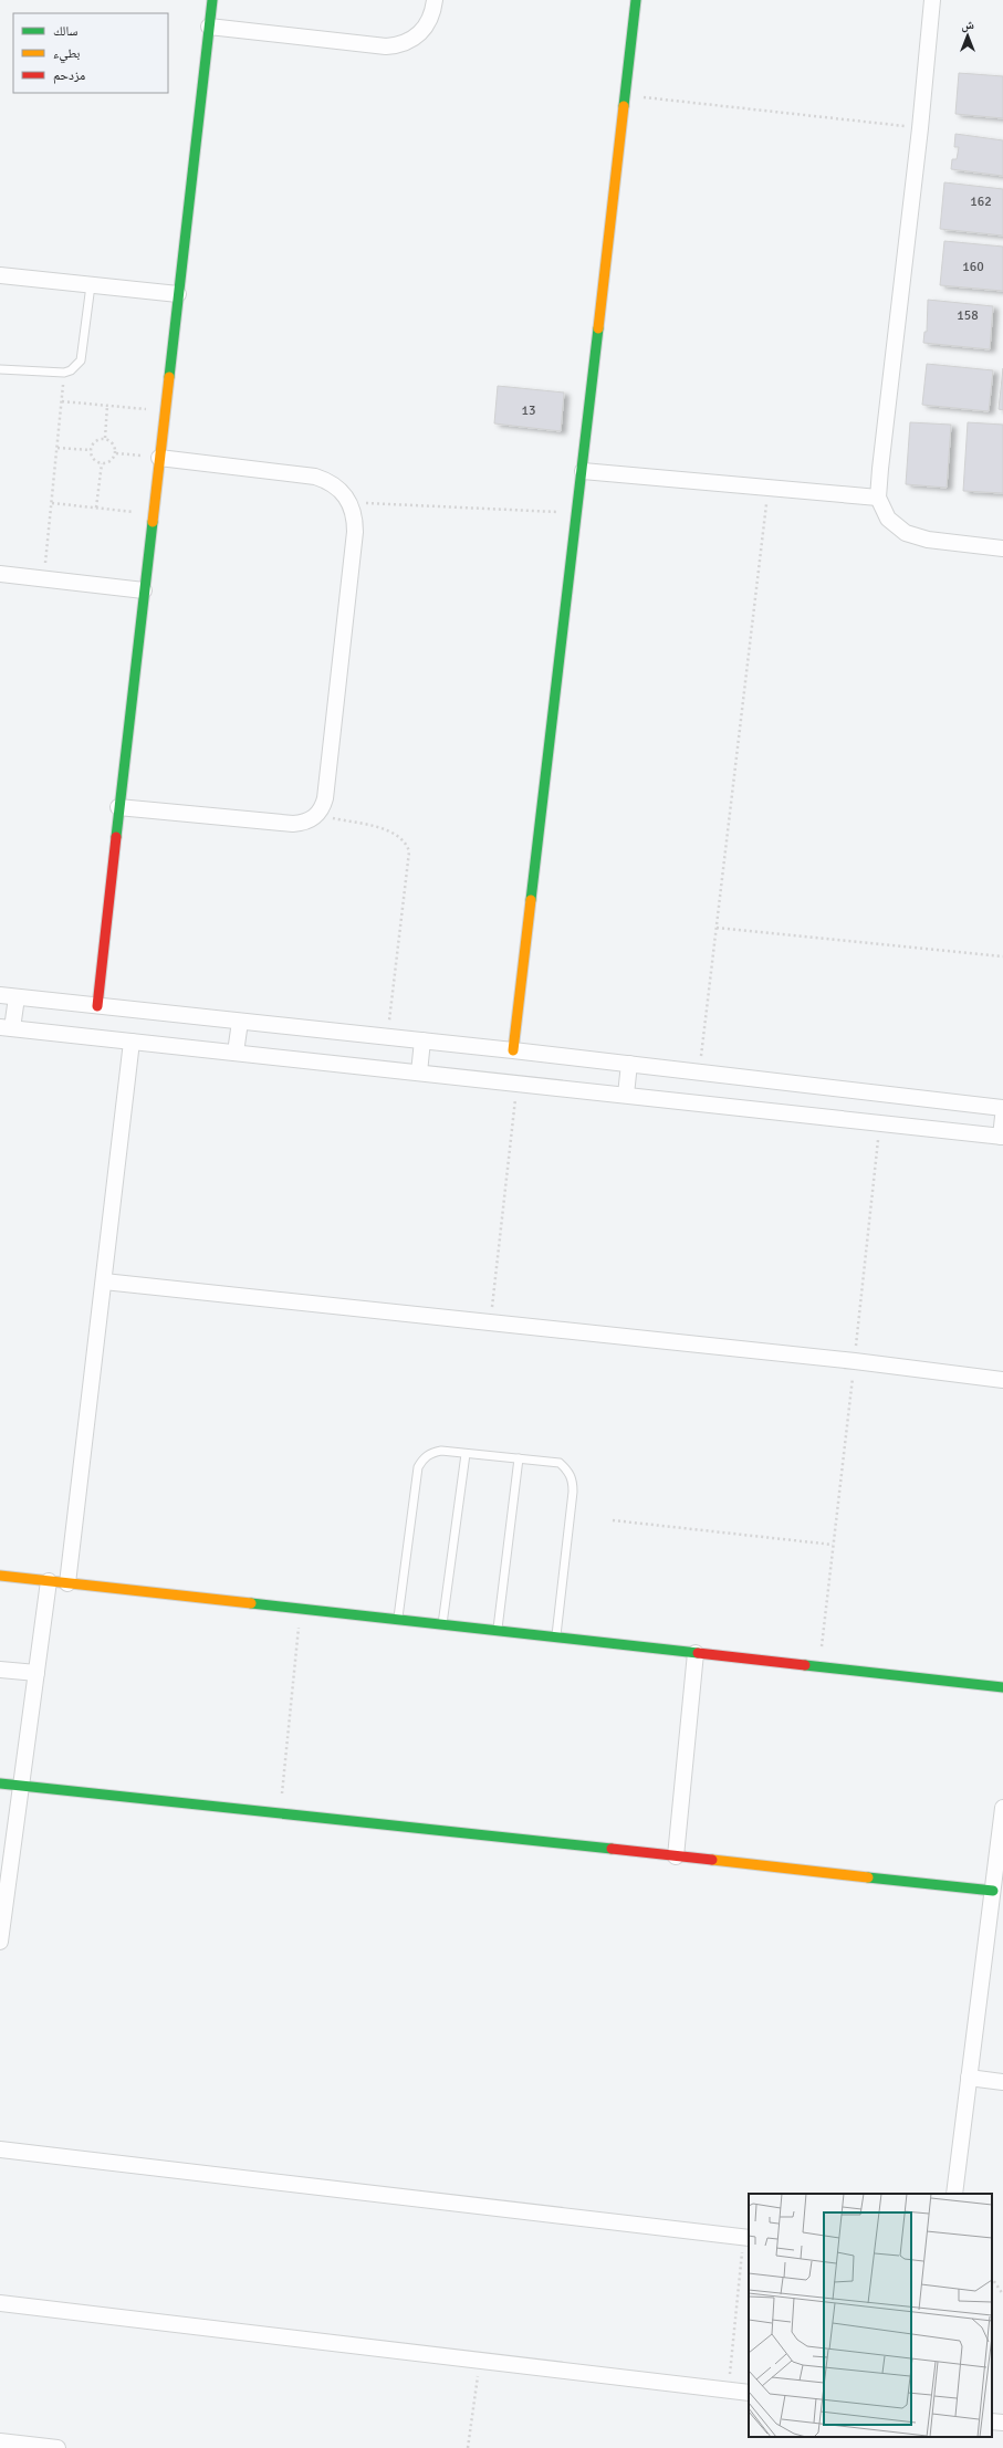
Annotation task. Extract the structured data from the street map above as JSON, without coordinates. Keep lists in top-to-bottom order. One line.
{"house_numbers":["162","160","158","13"],"legend":["سالك","بطيء","مزدحم"],"north":"top"}
